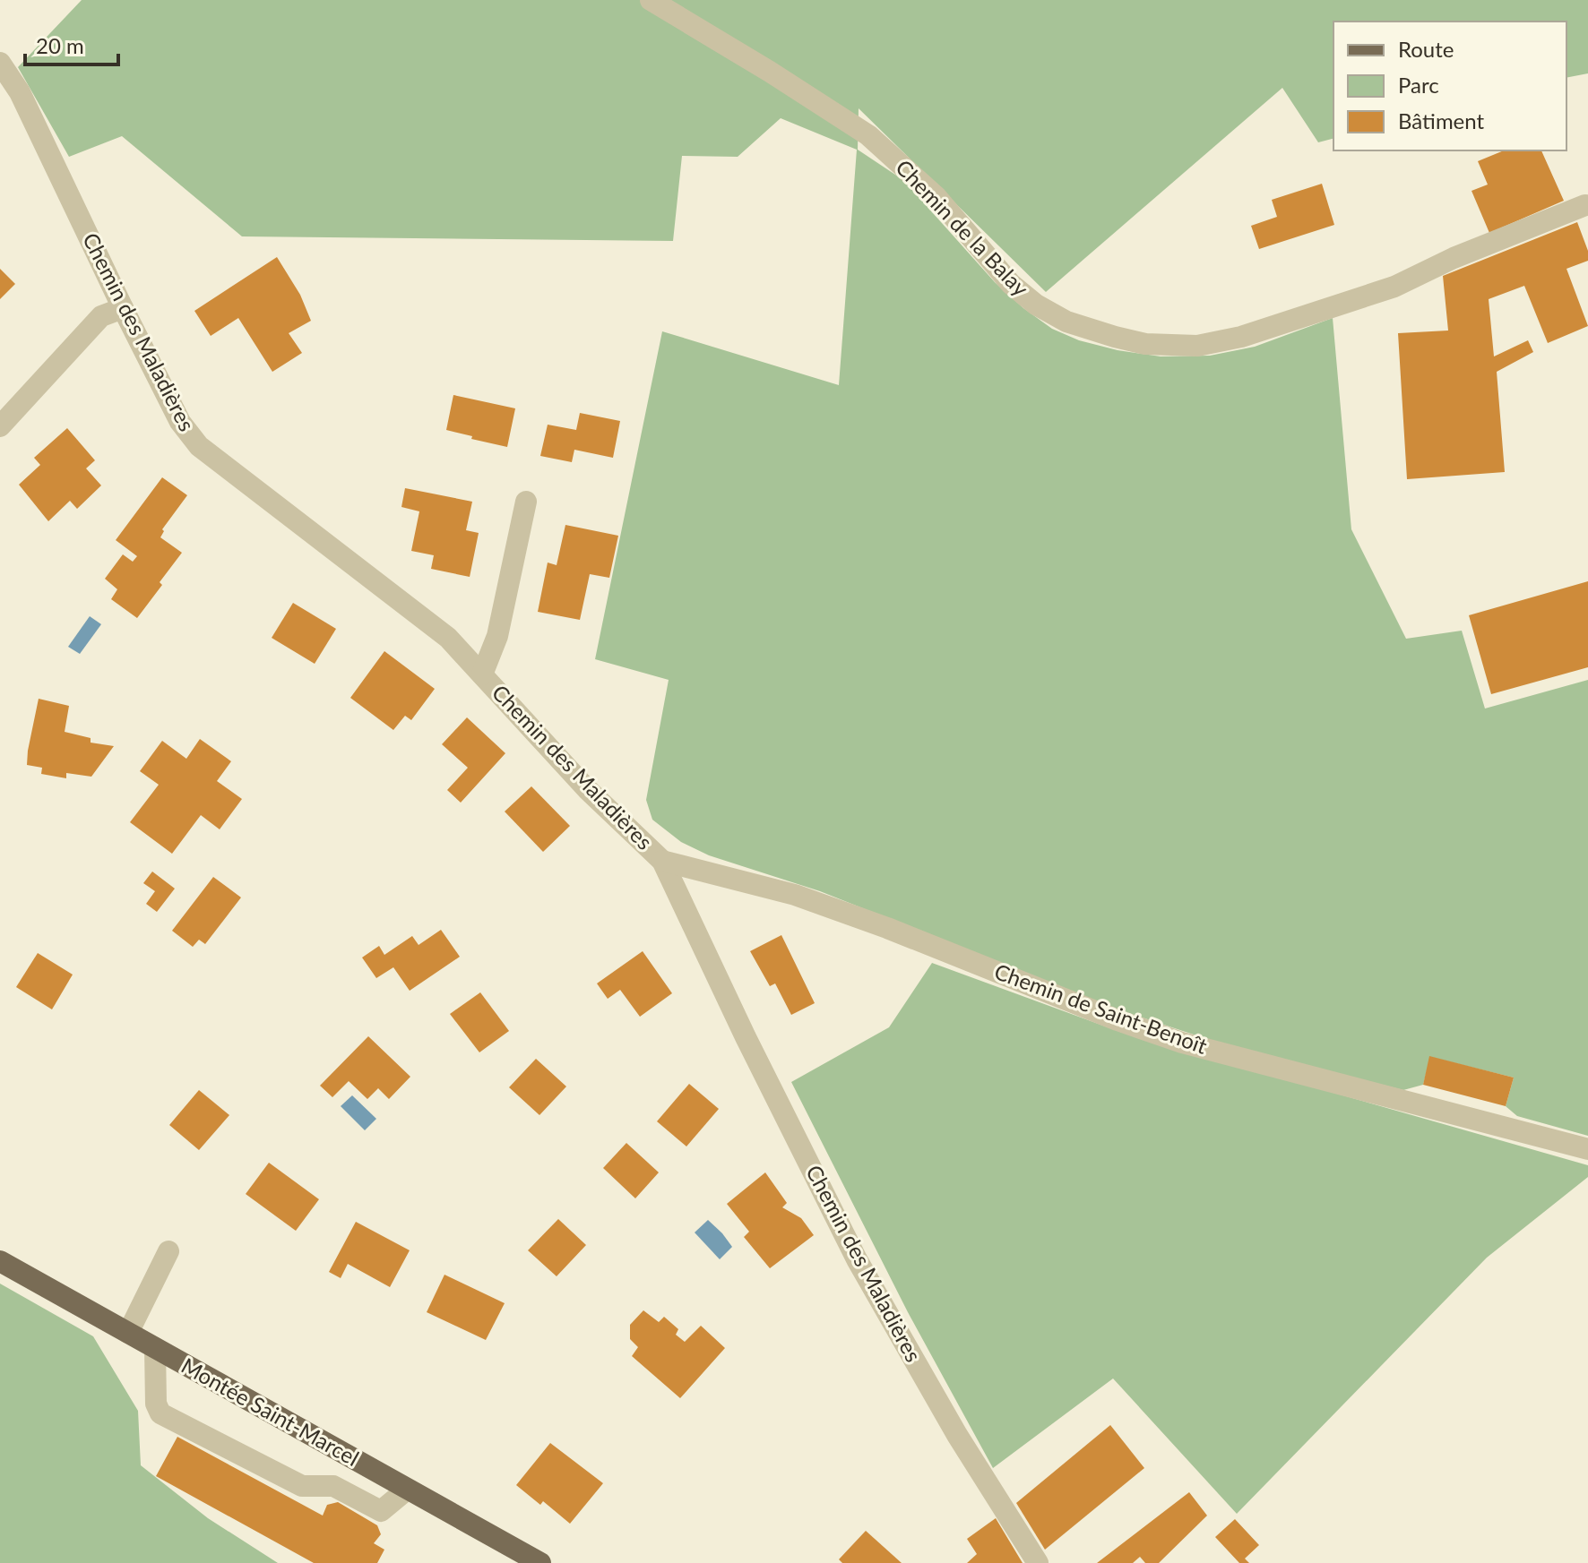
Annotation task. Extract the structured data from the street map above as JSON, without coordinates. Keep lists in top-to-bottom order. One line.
{"streets":{"main road":["Montée Saint-Marcel"],"street":["Chemin de la Balay","Chemin des Maladières","Chemin de Saint-Benoît"]},"crossings":[["Chemin des Maladières","Chemin de Saint-Benoît"]],"legend":["Route","Parc","Bâtiment"],"scale_bar":"20 m"}
